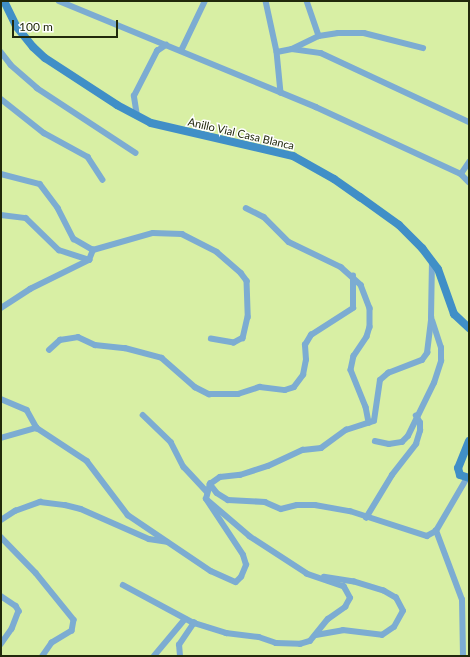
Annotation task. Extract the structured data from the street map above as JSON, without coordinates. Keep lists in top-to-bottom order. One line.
{"streets":{"main road":["Anillo Vial Casa Blanca"]},"scale_bar":"100 m"}
